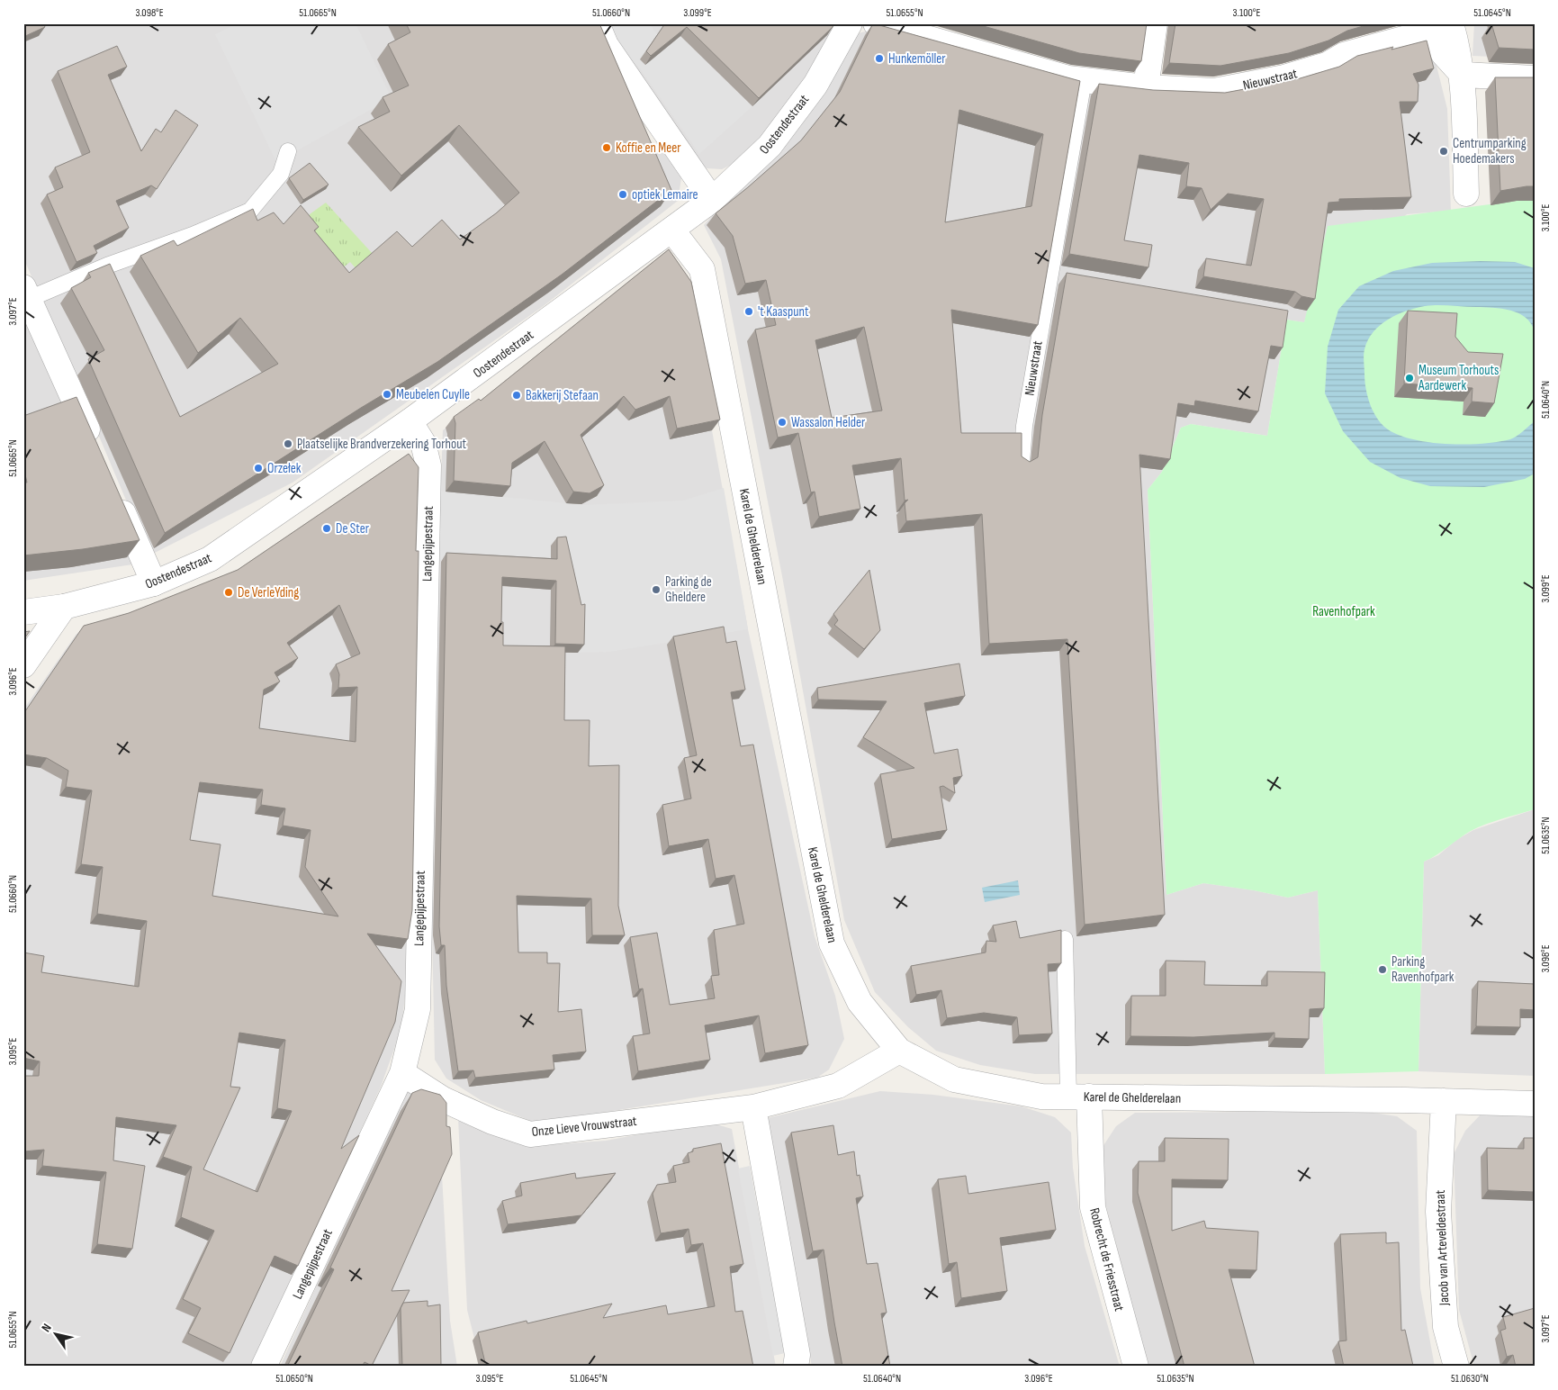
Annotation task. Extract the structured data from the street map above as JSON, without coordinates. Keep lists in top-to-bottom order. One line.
{"streets":{"street":["Nieuwstraat","Oostendestraat","Karel de Ghelderelaan","Langepijpestraat","Onze Lieve Vrouwstraat","Jacob van Arteveldestraat","Robrecht de Friesstraat"]},"crossings":[["Oostendestraat","Karel de Ghelderelaan"],["Oostendestraat","Langepijpestraat"],["Karel de Ghelderelaan","Onze Lieve Vrouwstraat"],["Karel de Ghelderelaan","Jacob van Arteveldestraat"],["Karel de Ghelderelaan","Robrecht de Friesstraat"],["Langepijpestraat","Onze Lieve Vrouwstraat"]],"parks":["Ravenhofpark"],"places":["Hunkemöller","Koffie en Meer","Centrumparking Hoedemakers","optiek Lemaire","'t Kaaspunt","Museum Torhouts Aardewerk","Meubelen Cuylle","Bakkerij Stefaan","Wassalon Helder","Plaatselijke Brandverzekering Torhout","Orzełek","De Ster","Parking de Gheldere","De VerleYding","Parking Ravenhofpark"],"north":"top left","coordinates":["3.098°E","51.0665°N","51.0660°N","3.099°E","51.0655°N","3.100°E","51.0645°N","3.097°E","51.0640°N","3.096°E","51.0635°N","3.095°E","51.0650°N","51.0630°N"]}
